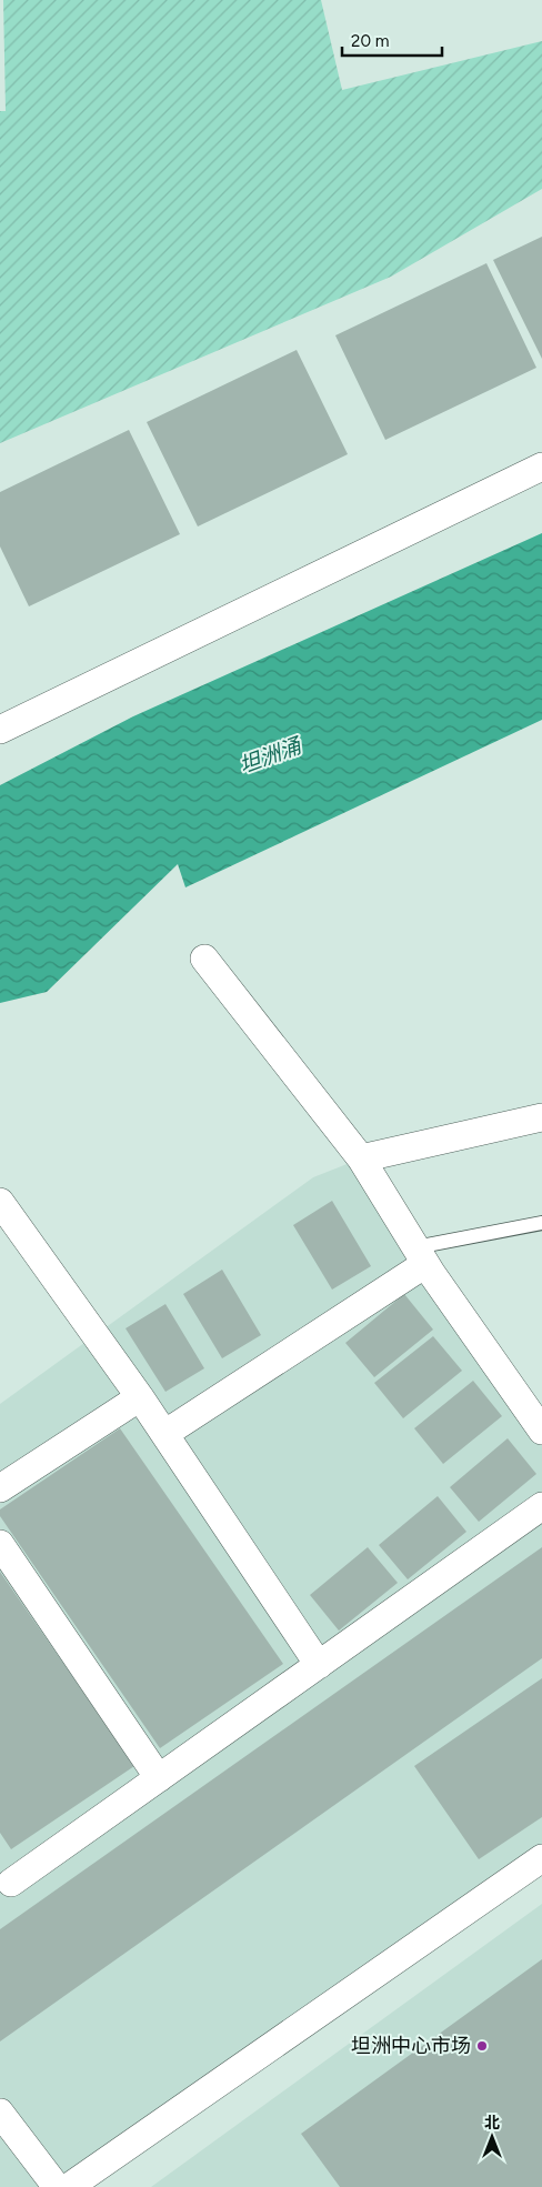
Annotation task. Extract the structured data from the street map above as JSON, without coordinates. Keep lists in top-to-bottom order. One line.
{"water":["坦洲涌"],"places":["坦洲中心市场"],"scale_bar":"20 m","north":"top"}
